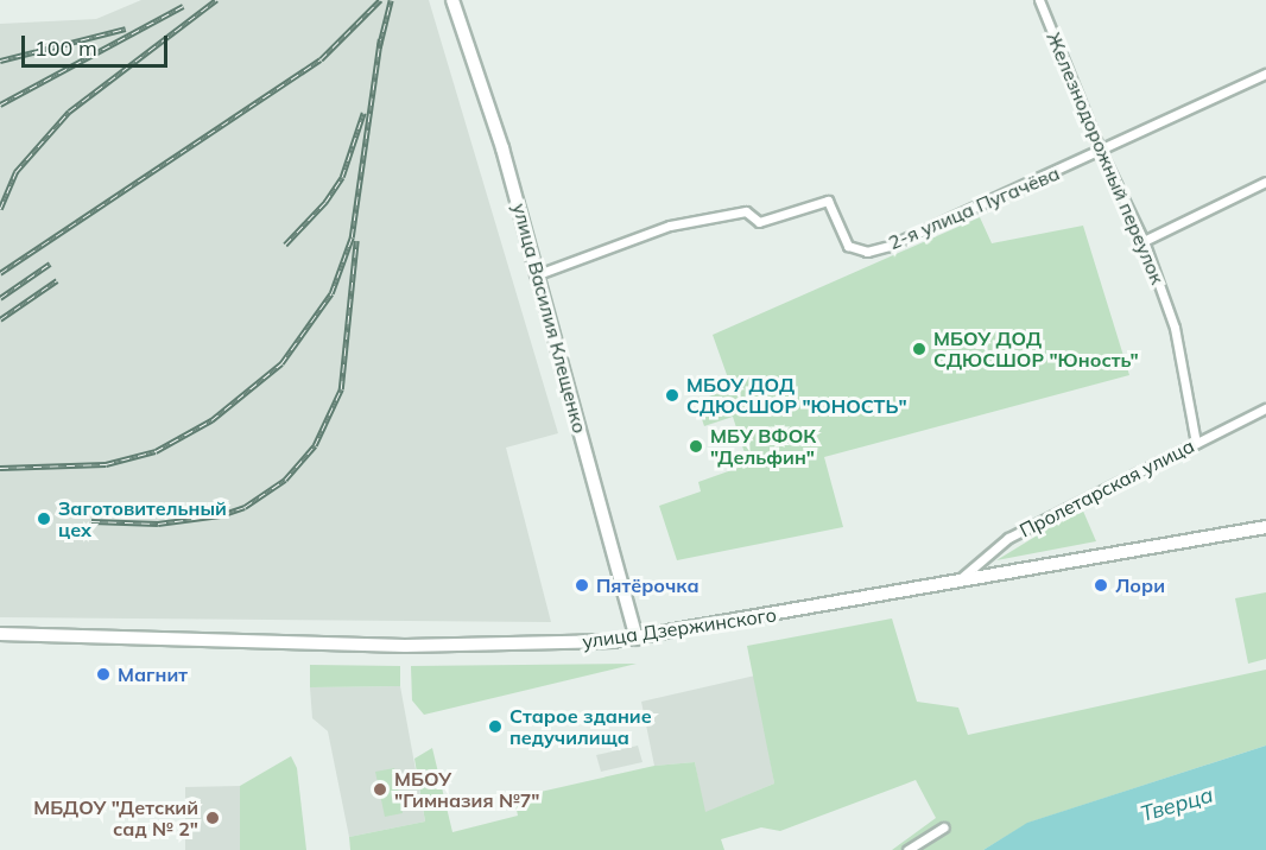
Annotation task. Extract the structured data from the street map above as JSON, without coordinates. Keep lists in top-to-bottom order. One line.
{"streets":{"main road":["улица Василия Клещенко","улица Дзержинского"],"street":["Железнодорожный переулок","2-я улица Пугачёва","Пролетарская улица"]},"crossings":[["Железнодорожный переулок","2-я улица Пугачёва"],["Железнодорожный переулок","Пролетарская улица"],["2-я улица Пугачёва","улица Василия Клещенко"],["улица Василия Клещенко","улица Дзержинского"],["Пролетарская улица","улица Дзержинского"]],"water":["Тверца"],"places":["МБОУ ДОД СДЮСШОР \"Юность\"","МБОУ ДОД СДЮСШОР \"ЮНОСТЬ\"","МБУ ВФОК \"Дельфин\"","Заготовительный цех","Пятёрочка","Лори","Магнит","Старое здание педучилища","МБОУ \"Гимназия №7\"","МБДОУ \"Детский сад № 2\""],"scale_bar":"100 m"}
